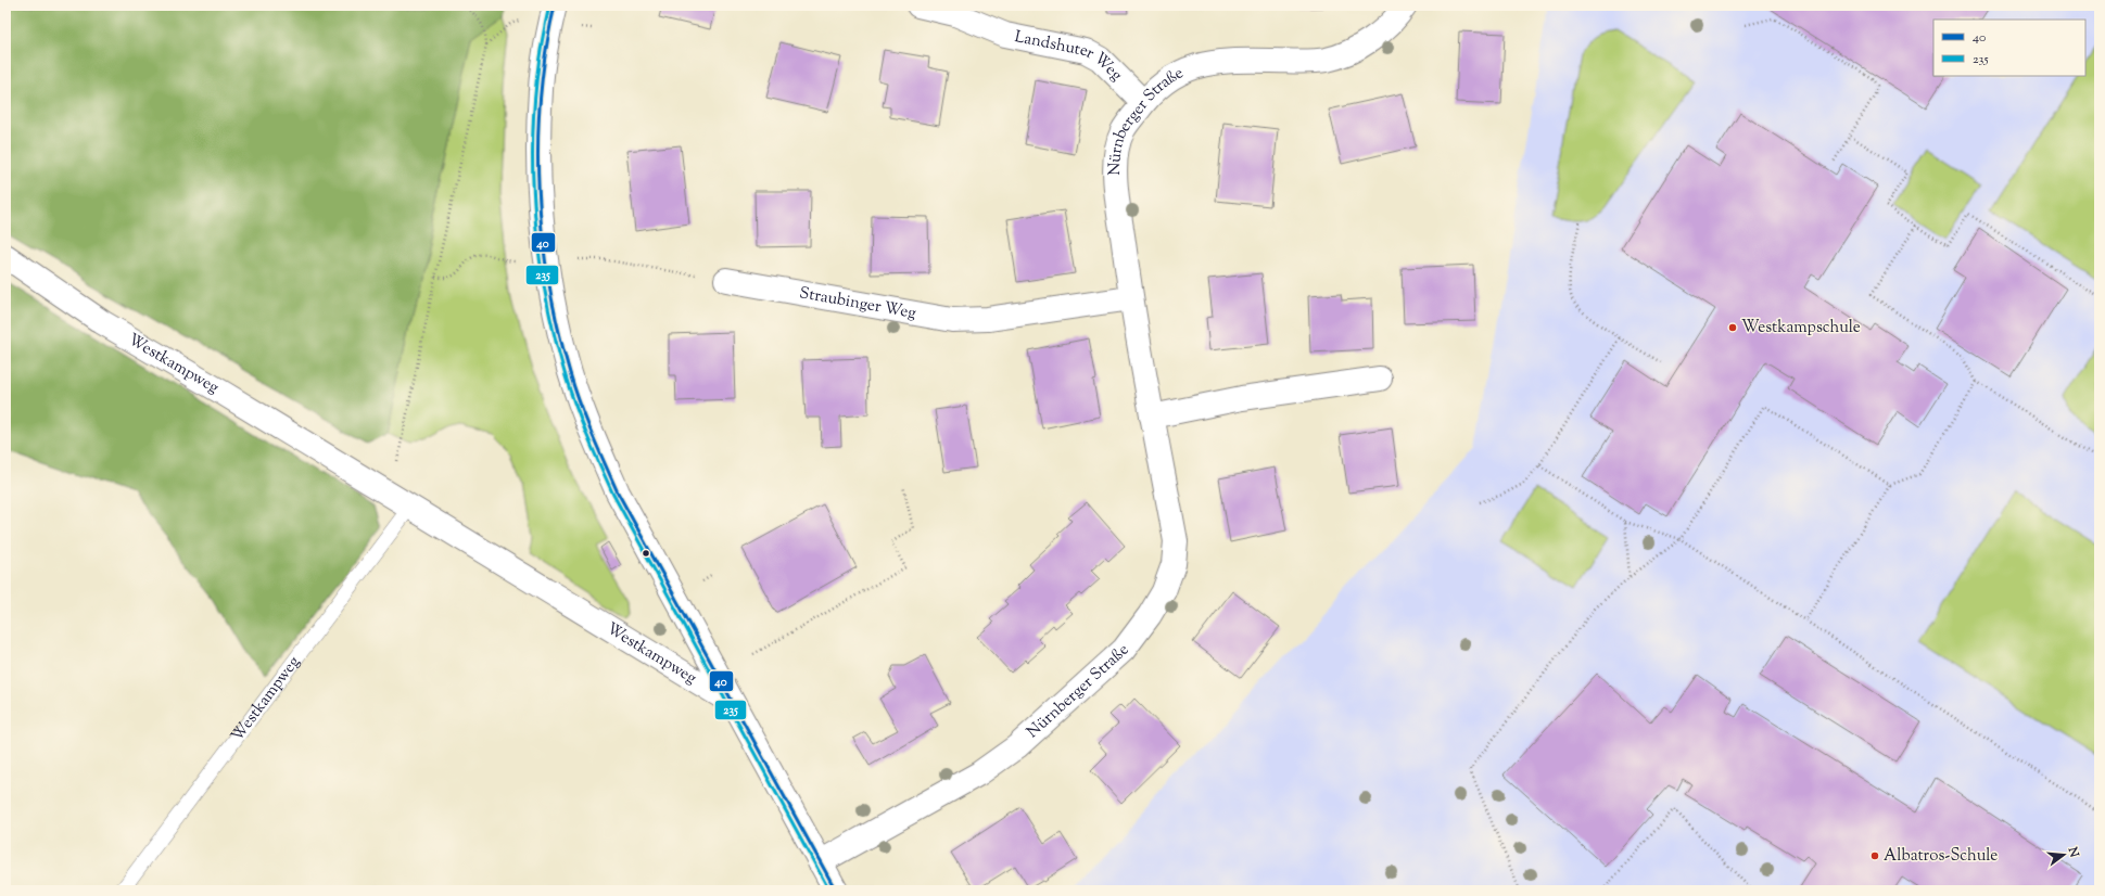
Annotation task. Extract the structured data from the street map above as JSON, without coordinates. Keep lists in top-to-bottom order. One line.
{"streets":{"street":["Landshuter Weg","Nürnberger Straße","Straubinger Weg","Westkampweg"]},"crossings":[["Landshuter Weg","Nürnberger Straße"],["Nürnberger Straße","Straubinger Weg"],["Nürnberger Straße","Westkampweg"]],"places":["Westkampschule","Albatros-Schule"],"lines":["transit line 40","transit line 235"],"legend":["40","235"],"north":"right"}
